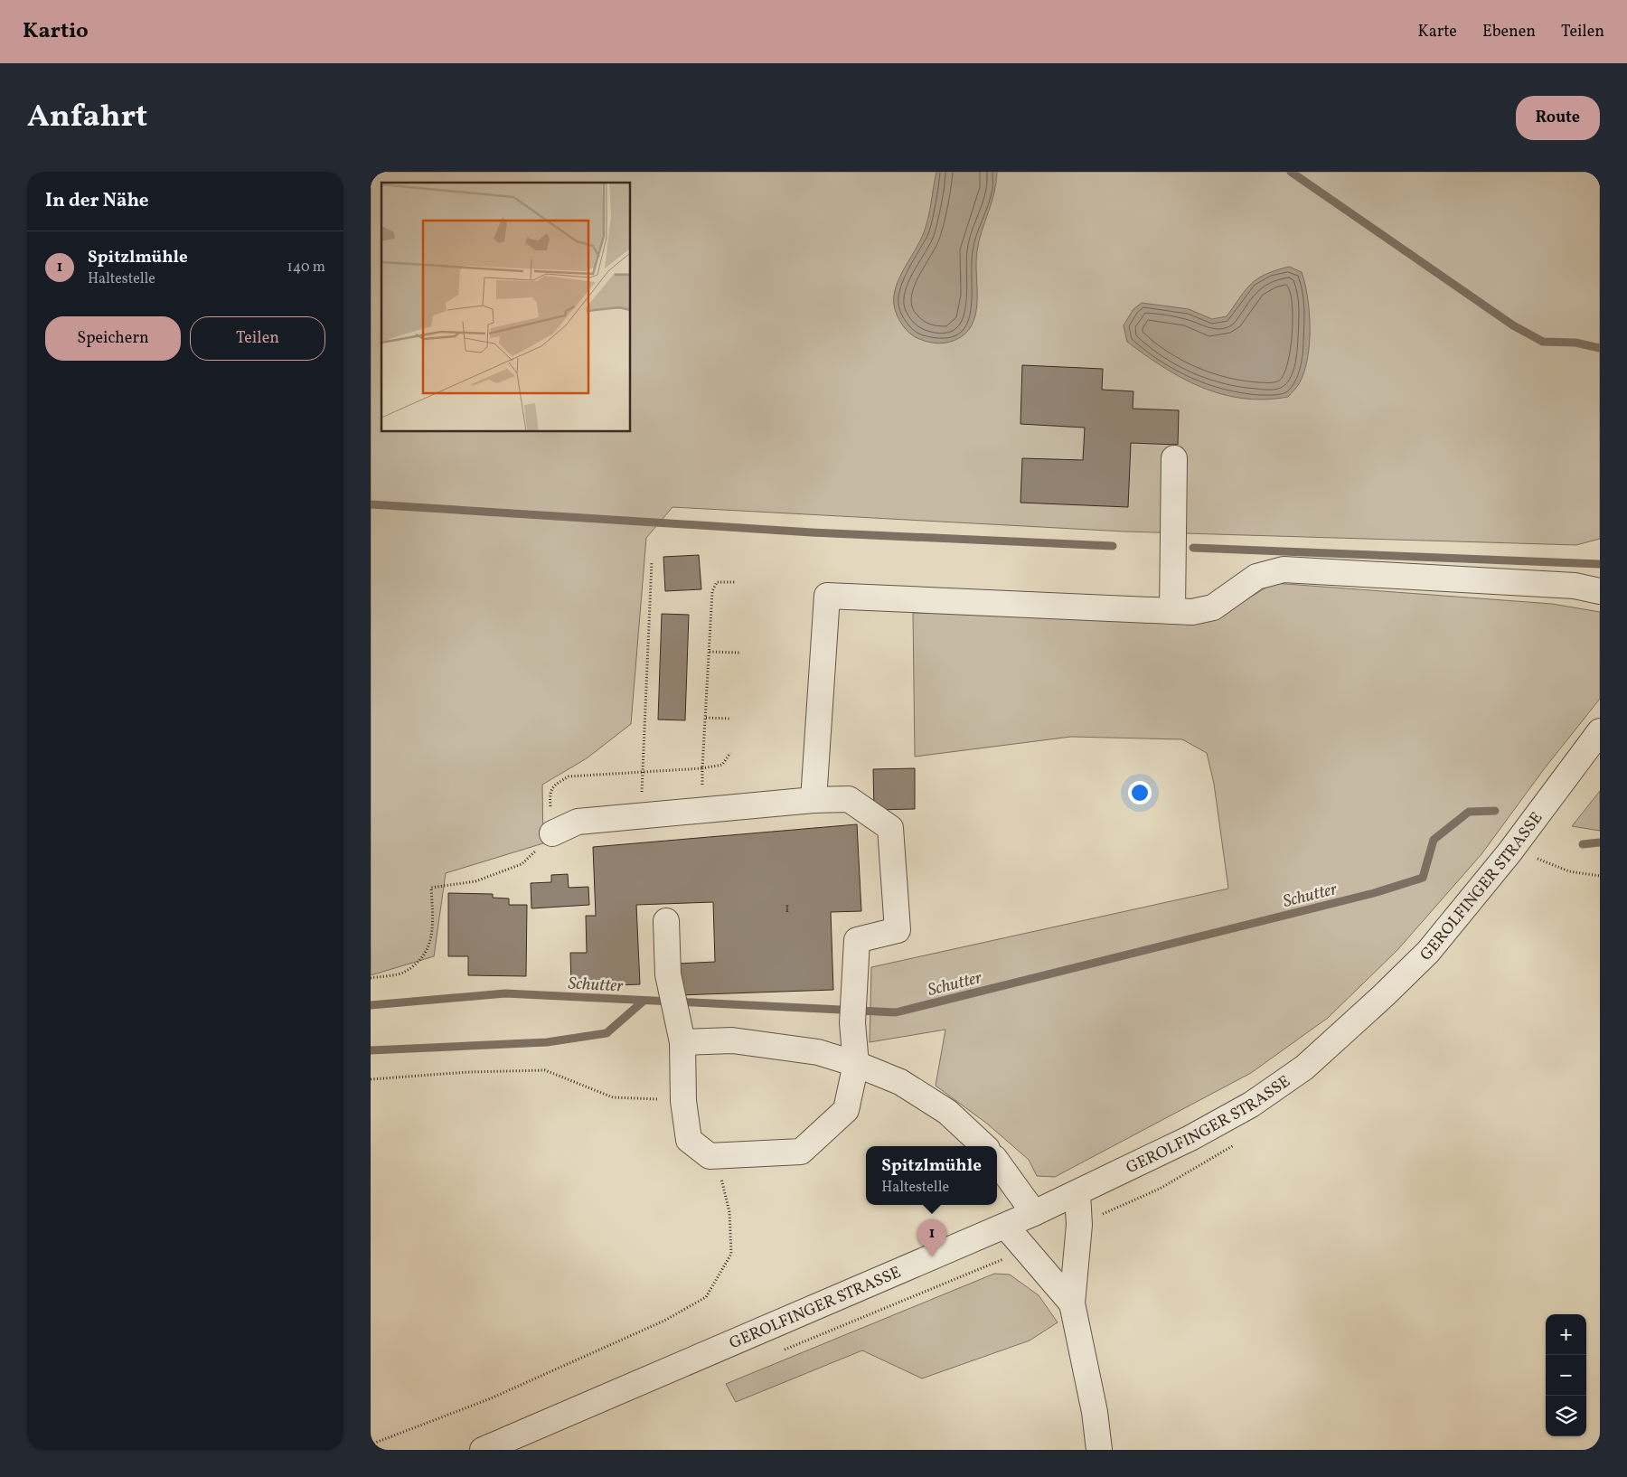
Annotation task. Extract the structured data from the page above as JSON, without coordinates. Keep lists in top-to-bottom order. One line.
{"streets":{"street":["GEROLFINGER STRASSE"]},"water":["Schutter"],"house_numbers":["1"],"page":{"header":"Kartio","nav":["Karte","Ebenen","Teilen"],"title":"Anfahrt","buttons":["Route",["Speichern","Teilen"]],"heading":"In der Nähe","list":[{"mark":"1","name":"Spitzlmühle","note":"Haltestelle","value":"140 m"}],"popup":["Spitzlmühle","Haltestelle"],"pins":"1","map_buttons":["+","−"]}}
